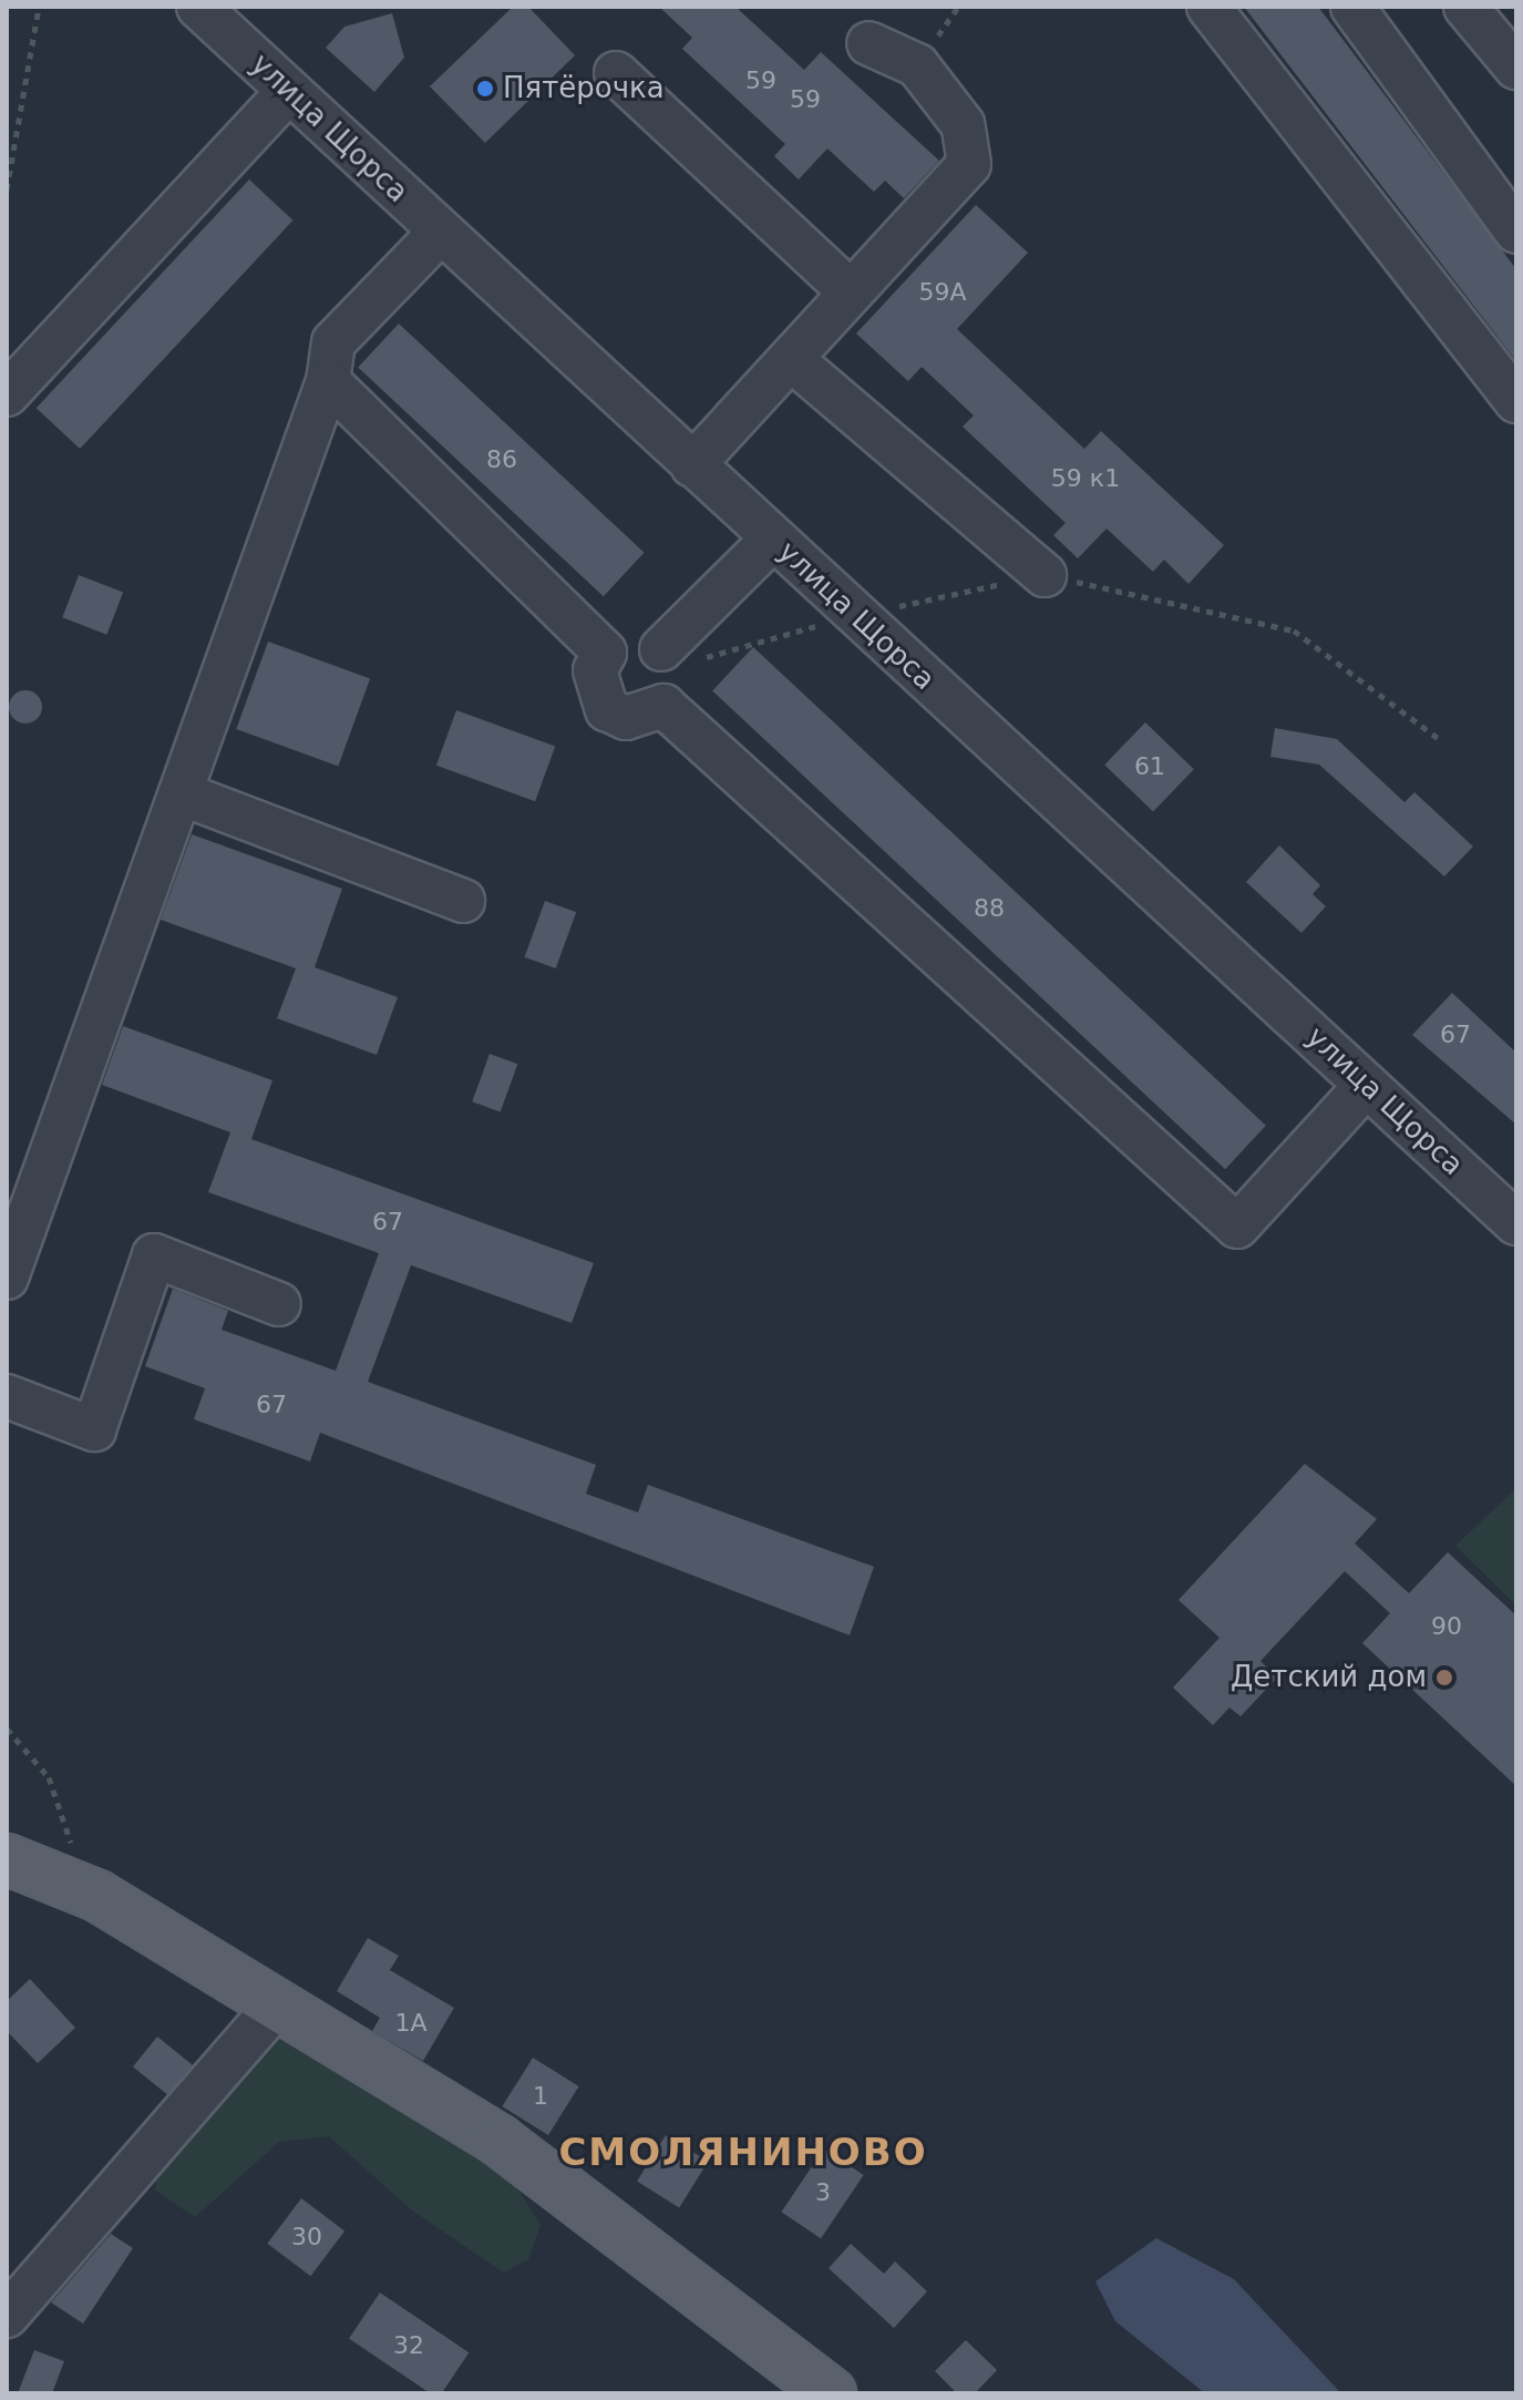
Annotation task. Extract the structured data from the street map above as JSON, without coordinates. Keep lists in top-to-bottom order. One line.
{"streets":{"street":["улица Щорса"]},"districts":["СМОЛЯНИНОВО"],"places":["Пятёрочка","Детский дом"],"house_numbers":["59","59","59А","86","59 к1","61","88","67","67","67","90","1А","1","3","30","32"]}
